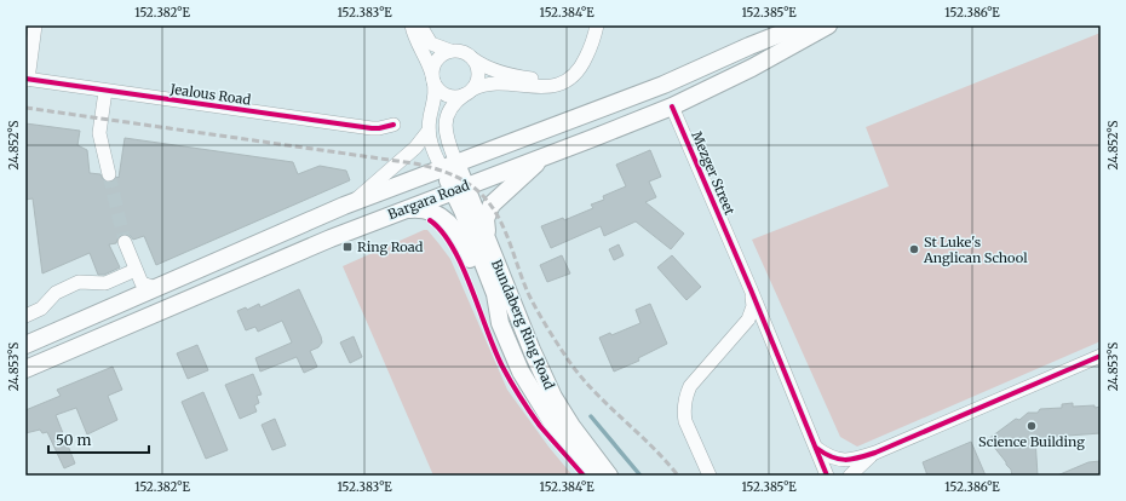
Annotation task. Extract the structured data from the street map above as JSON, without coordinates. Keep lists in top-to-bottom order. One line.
{"streets":{"main road":["Bargara Road","Bundaberg Ring Road"],"street":["Jealous Road","Mezger Street"]},"crossings":[["Mezger Street","Bargara Road"],["Bargara Road","Bundaberg Ring Road"]],"places":{"transit":["Ring Road"],"other":["St Luke's Anglican School","Science Building"]},"scale_bar":"50 m","coordinates":["152.382°E","152.383°E","152.384°E","152.385°E","152.386°E","24.852°S","24.853°S"]}
